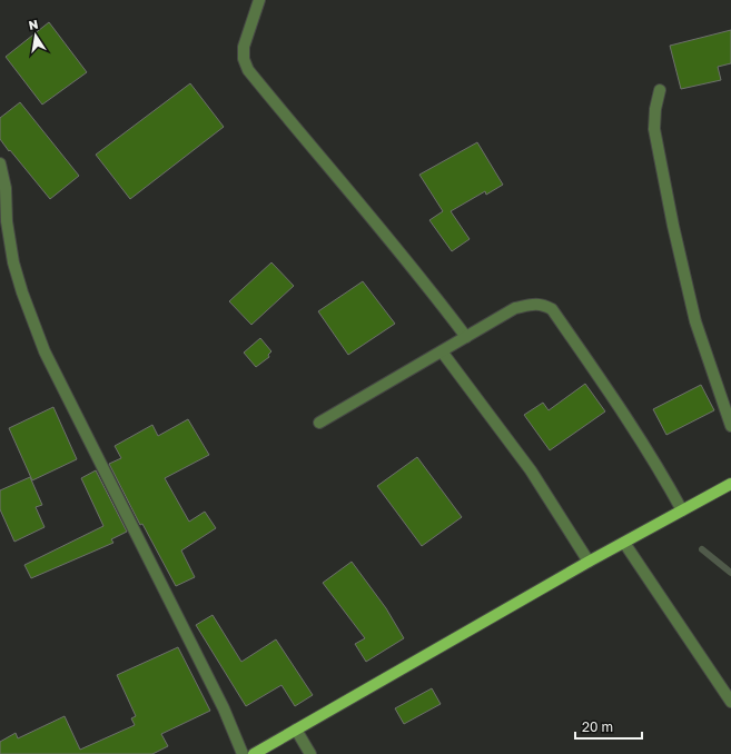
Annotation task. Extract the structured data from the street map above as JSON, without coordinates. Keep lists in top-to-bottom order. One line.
{"scale_bar":"20 m","north":"top"}
